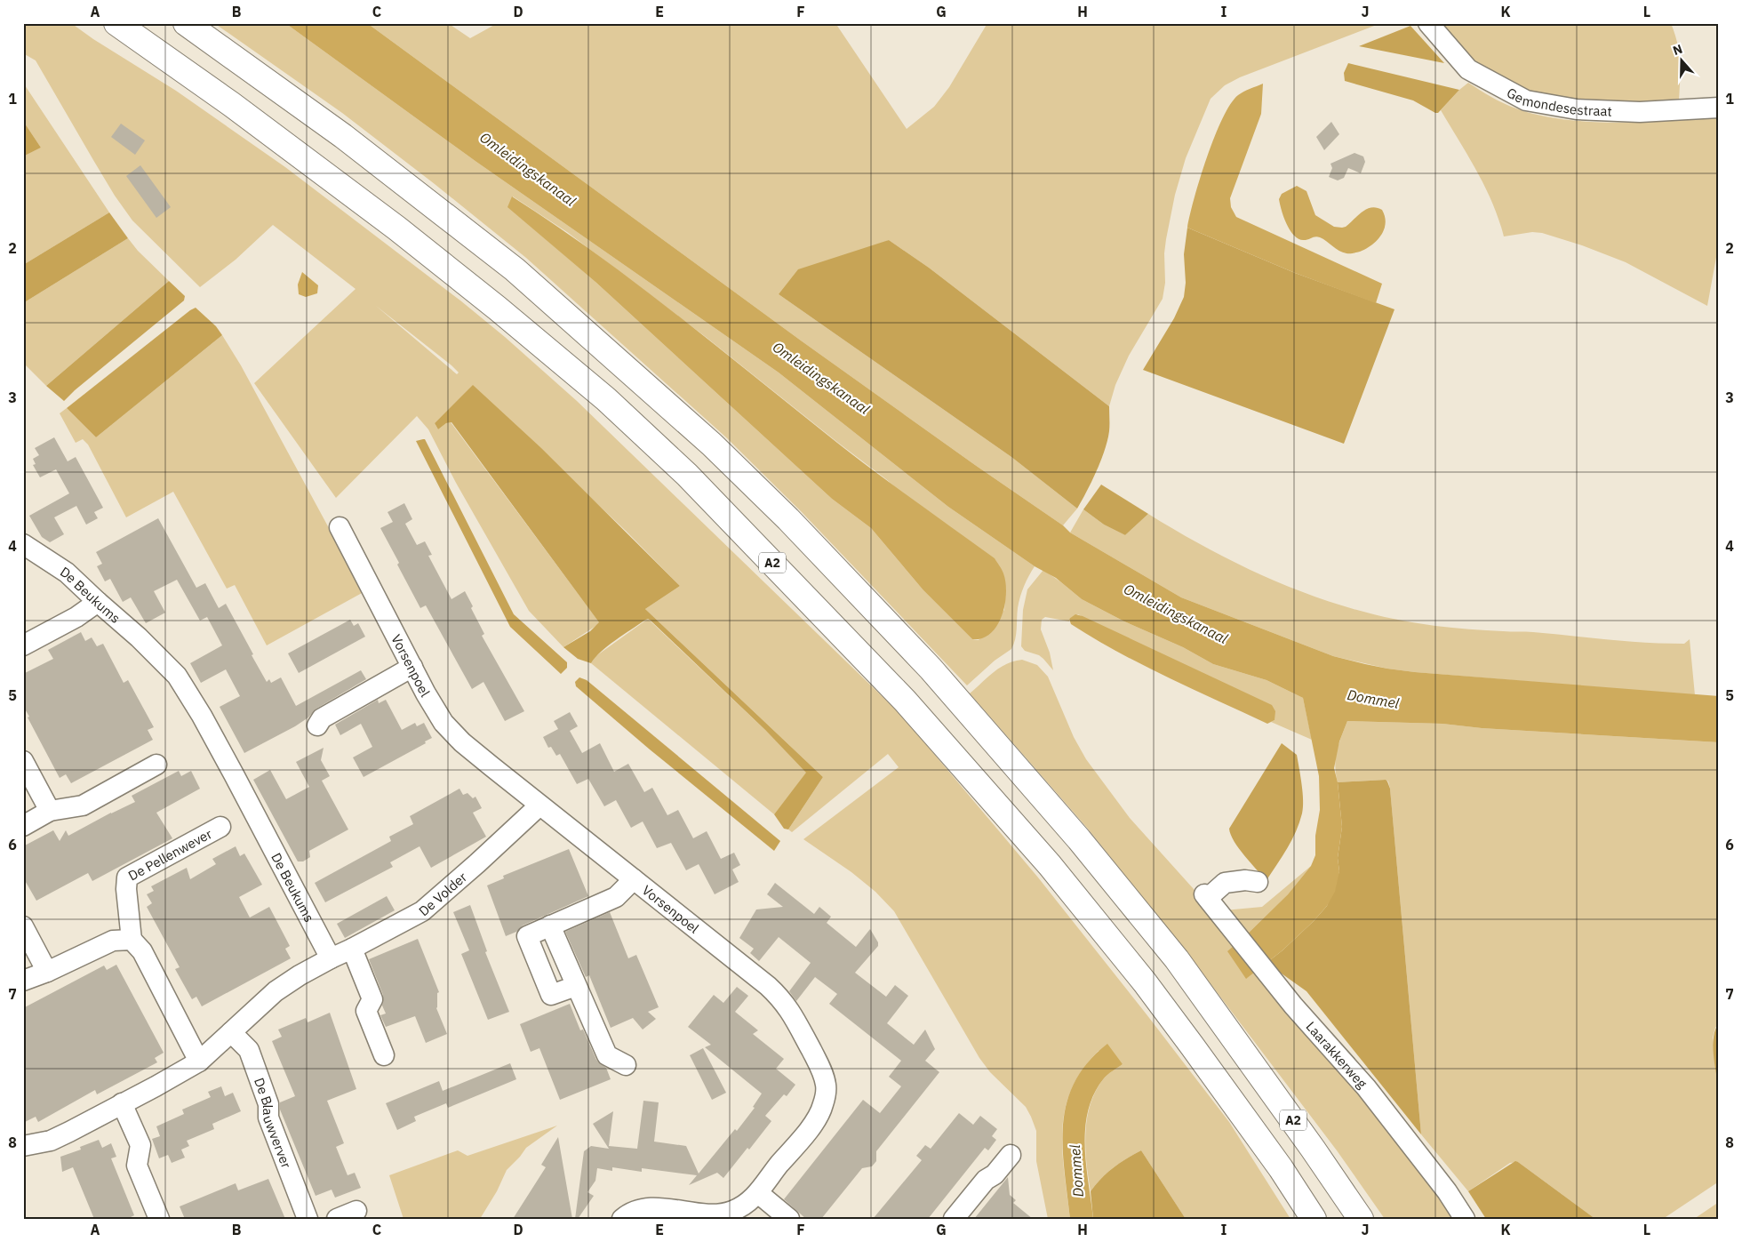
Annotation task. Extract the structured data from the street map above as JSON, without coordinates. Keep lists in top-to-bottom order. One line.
{"streets":{"highway":["A2"],"street":["Gemondesestraat","De Beukums","Vorsenpoel","De Pellenwever","De Volder","Laarakkerweg","De Blauwverver"]},"crossings":[["De Beukums","De Volder"],["Vorsenpoel","De Volder"]],"water":["Omleidingskanaal","Dommel"],"north":"top","grid":{"columns":["A","B","C","D","E","F","G","H","I","J","K","L"],"rows":["1","2","3","4","5","6","7","8"]}}
